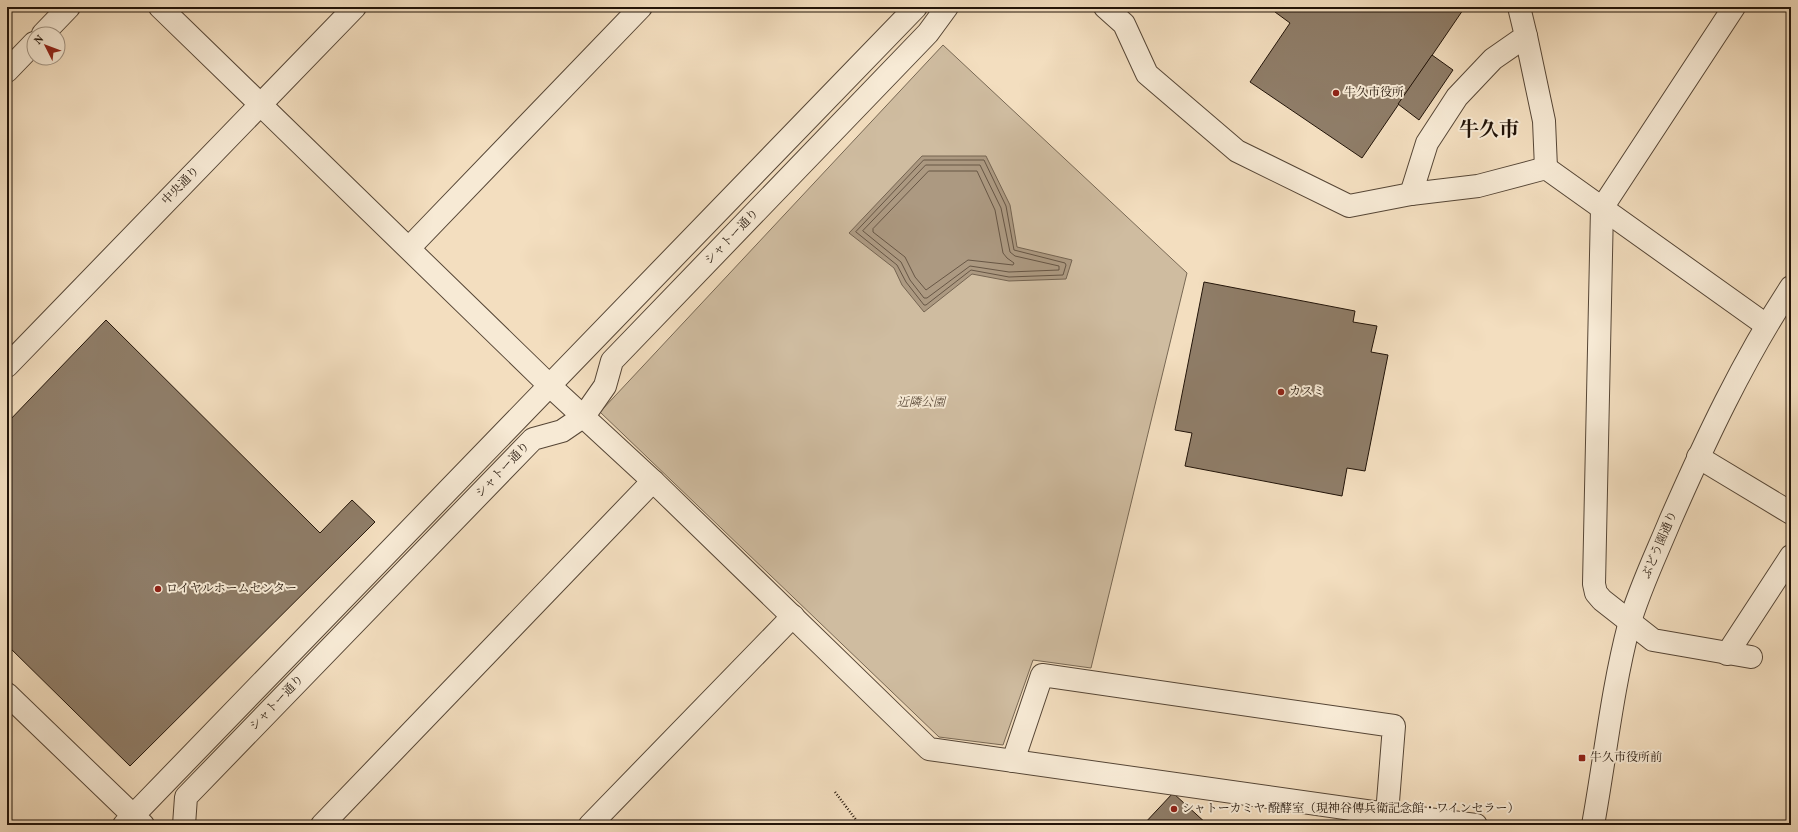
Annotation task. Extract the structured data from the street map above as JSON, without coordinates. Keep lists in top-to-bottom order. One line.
{"streets":{"street":["中央通り","シャトー通り","ぶどう園通り"]},"districts":["牛久市"],"parks":["近隣公園"],"places":{"other":["牛久市役所","カスミ","ロイヤルホームセンター","シャトーカミヤ 醗酵室（現神谷傳兵衛記念館・ワインセラー）"],"transit":["牛久市役所前"]},"north":"top left"}
